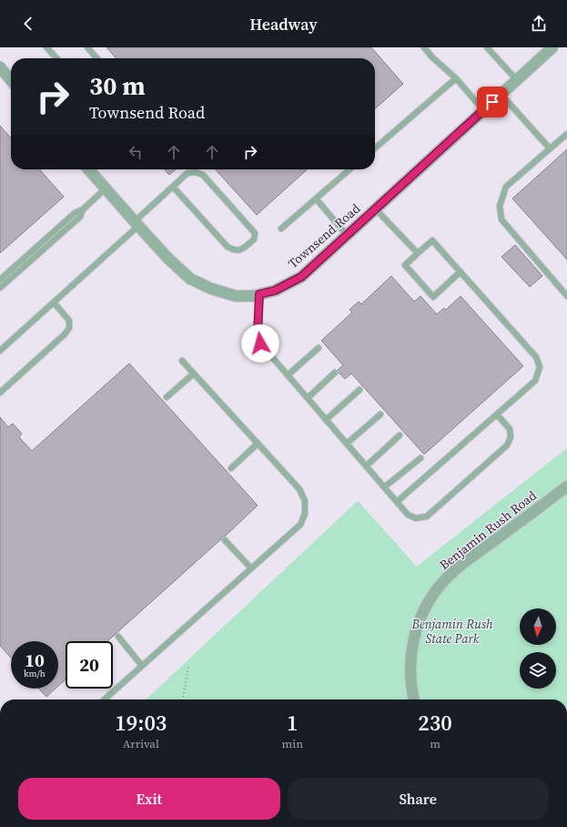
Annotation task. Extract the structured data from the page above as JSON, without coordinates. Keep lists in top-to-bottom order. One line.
{"streets":{"street":["Townsend Road","Benjamin Rush Road"]},"parks":["Benjamin Rush State Park"],"north":"bottom","page":{"header":"Headway","turn":["30 m","Townsend Road"],"speed":"10 km/h","limit":"20","eta":["19:03","Arrival","1","min","230","m"],"buttons":["Exit","Share"]}}
